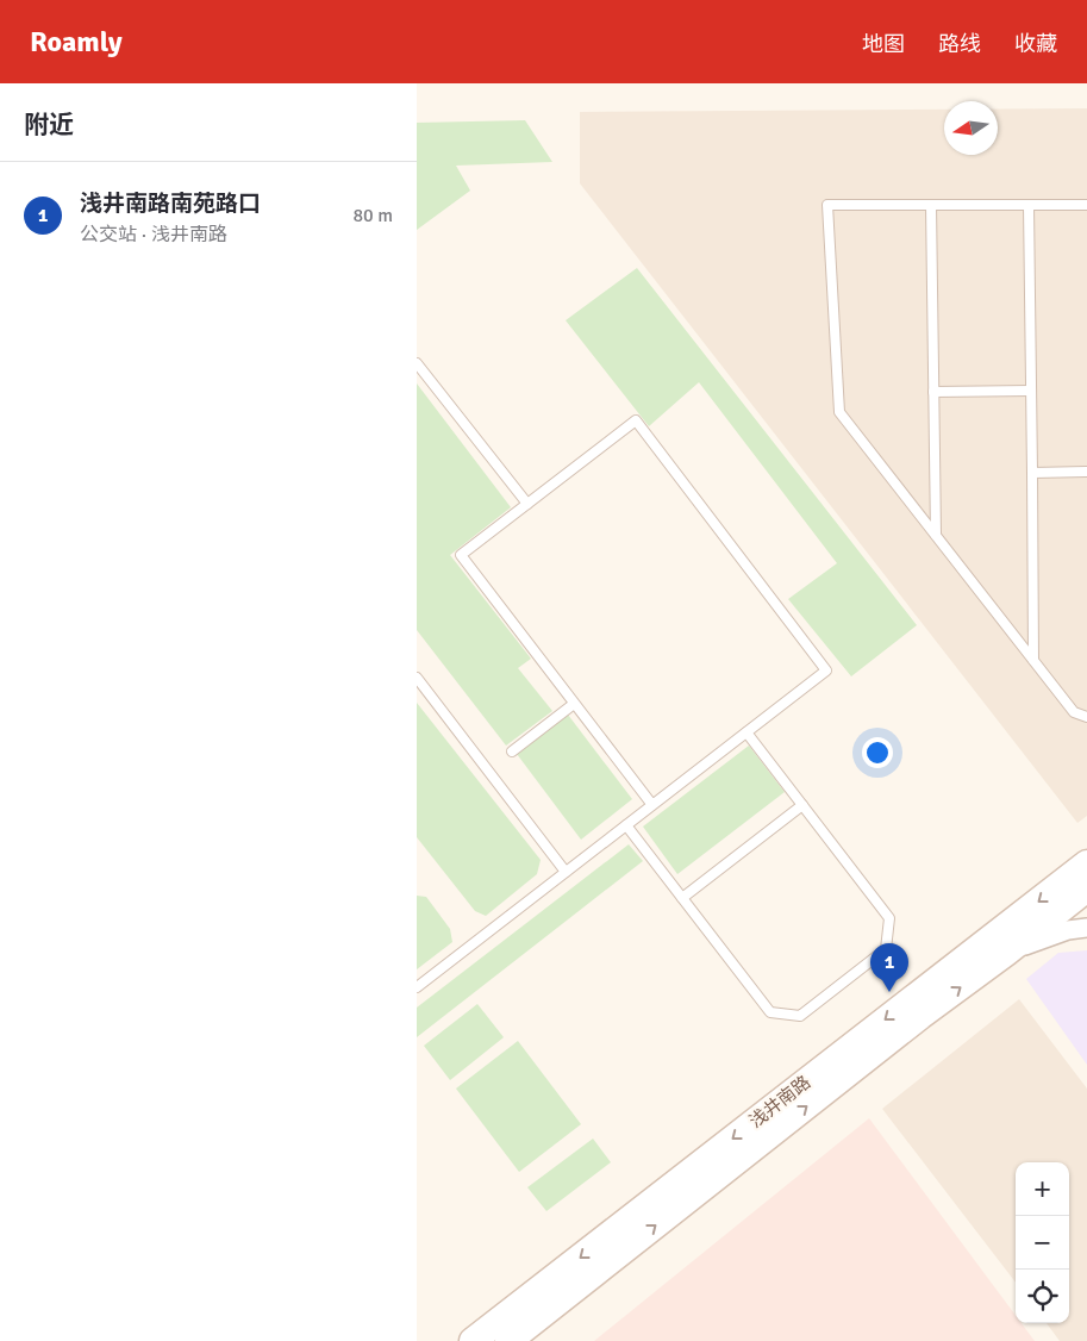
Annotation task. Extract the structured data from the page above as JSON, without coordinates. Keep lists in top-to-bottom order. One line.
{"streets":{"street":["浅井南路"]},"north":"left","page":{"header":"Roamly","nav":["地图","路线","收藏"],"heading":"附近","list":[{"mark":"1","name":"浅井南路南苑路口","note":"公交站 · 浅井南路","value":"80 m"}],"pins":"1","map_buttons":["+","−"]}}
